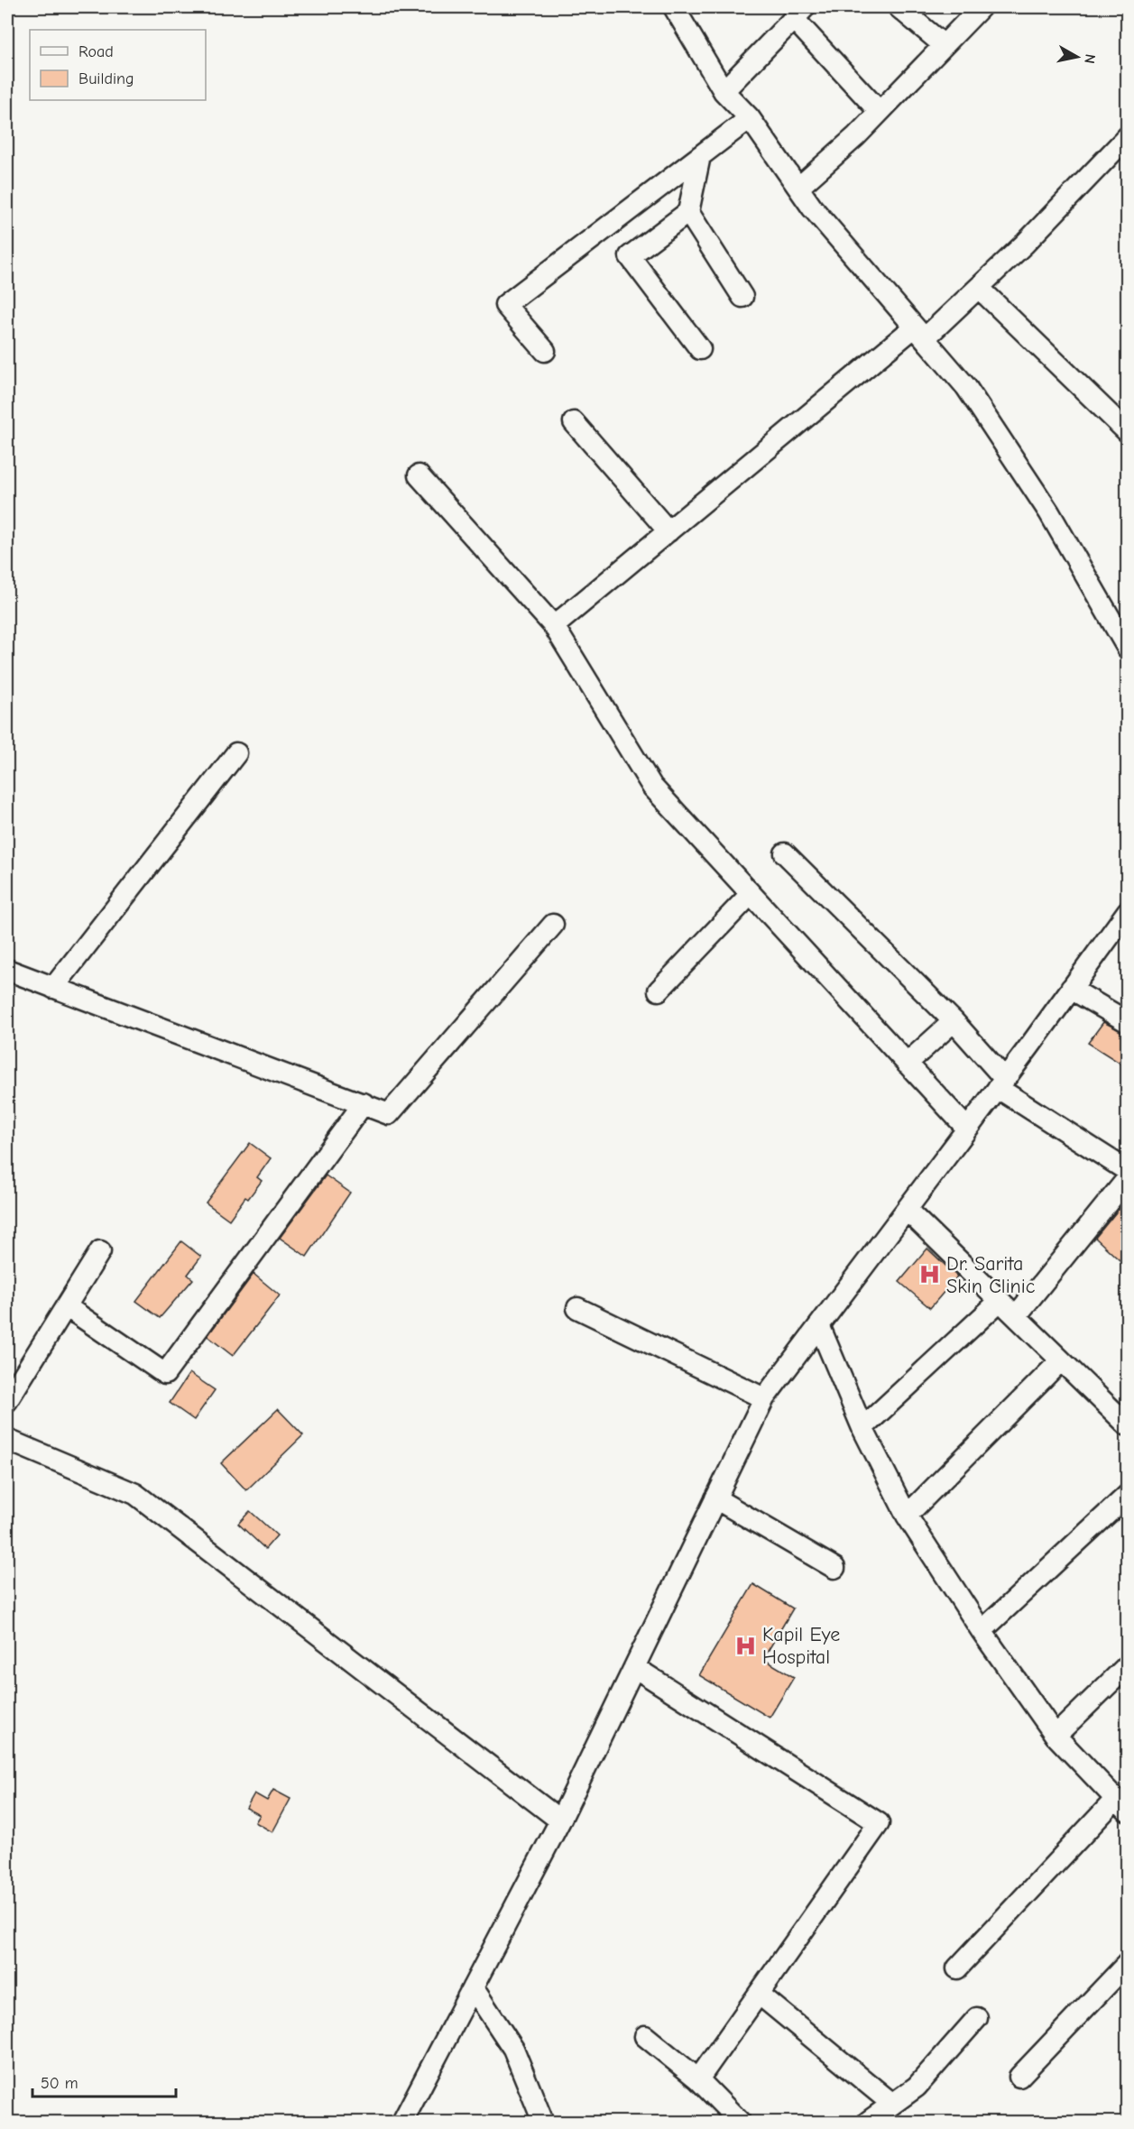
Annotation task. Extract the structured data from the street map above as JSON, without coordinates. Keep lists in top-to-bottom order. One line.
{"places":{"hospital":["Dr. Sarita Skin Clinic","Kapil Eye Hospital"]},"legend":["Road","Building"],"scale_bar":"50 m","north":"right"}
